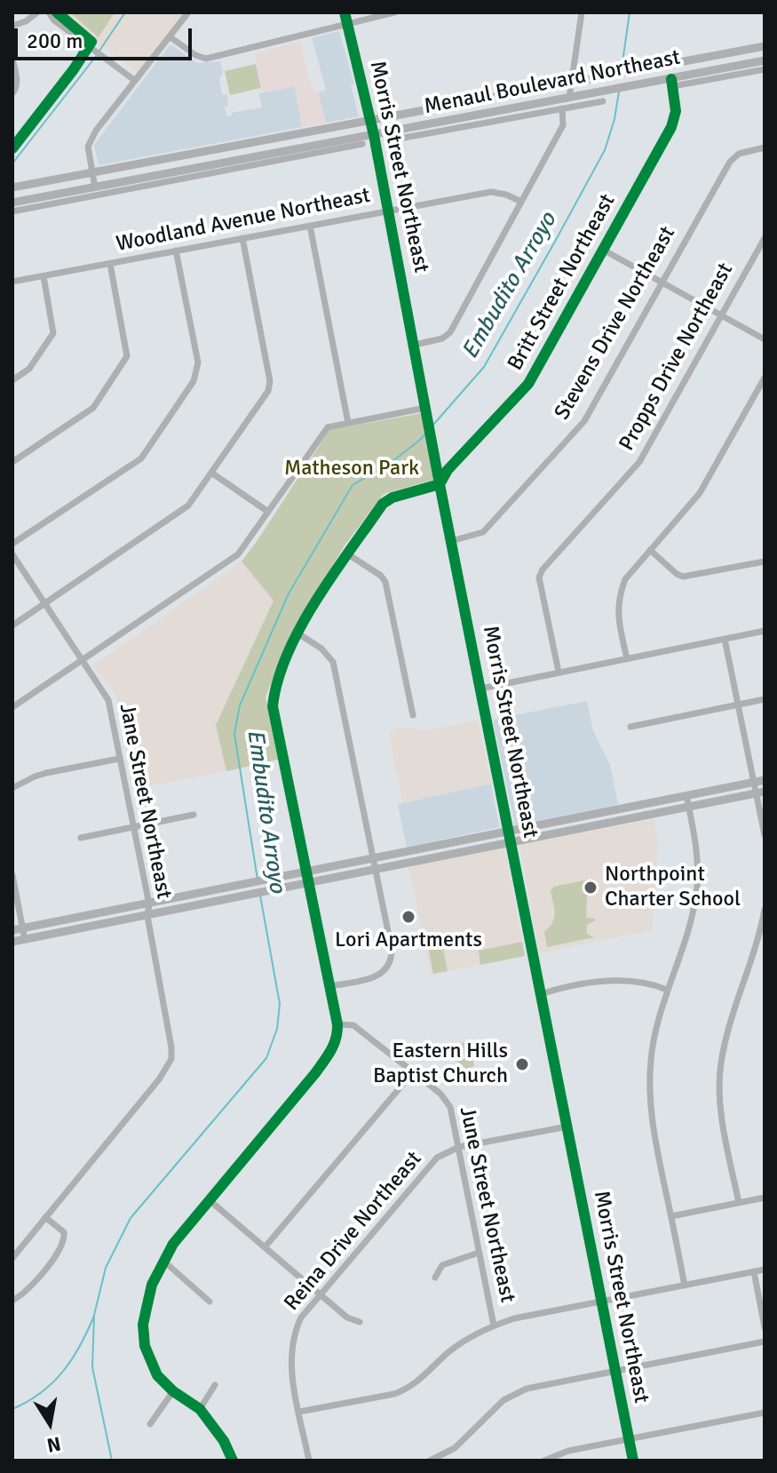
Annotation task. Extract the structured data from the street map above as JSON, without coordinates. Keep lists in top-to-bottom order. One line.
{"streets":{"main road":["Menaul Boulevard Northeast","Morris Street Northeast"],"street":["Woodland Avenue Northeast","Britt Street Northeast","Stevens Drive Northeast","Propps Drive Northeast","Jane Street Northeast","June Street Northeast","Reina Drive Northeast"]},"crossings":[["Menaul Boulevard Northeast","Morris Street Northeast"],["Menaul Boulevard Northeast","Britt Street Northeast"],["Morris Street Northeast","Woodland Avenue Northeast"],["Morris Street Northeast","Britt Street Northeast"],["Morris Street Northeast","Stevens Drive Northeast"],["Morris Street Northeast","Reina Drive Northeast"],["June Street Northeast","Reina Drive Northeast"]],"water":["Embudito Arroyo"],"parks":["Matheson Park"],"places":["Northpoint Charter School","Lori Apartments","Eastern Hills Baptist Church"],"scale_bar":"200 m","north":"bottom"}
